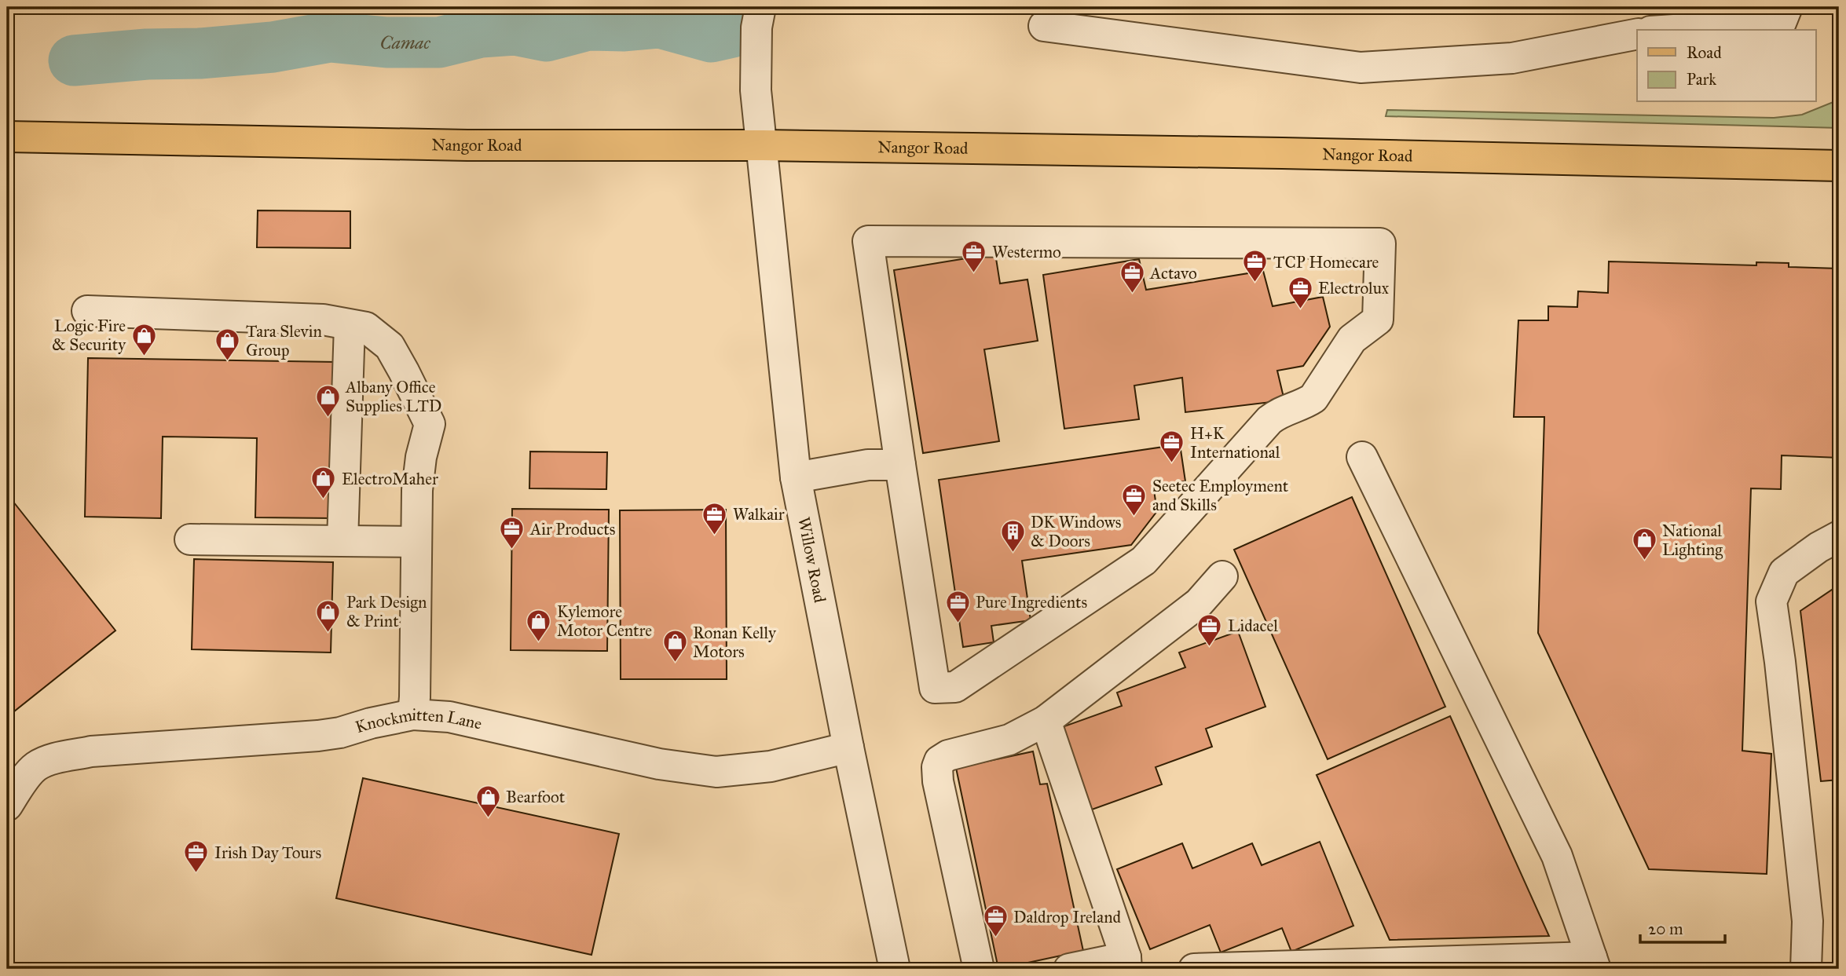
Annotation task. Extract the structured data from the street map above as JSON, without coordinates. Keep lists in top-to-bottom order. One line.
{"streets":{"main road":["Nangor Road"],"street":["Willow Road","Knockmitten Lane"]},"crossings":[["Nangor Road","Willow Road"],["Willow Road","Knockmitten Lane"]],"water":["Camac"],"places":{"office":["Westermo","TCP Homecare","Actavo","Electrolux","H+K International","Seetec Employment and Skills","Walkair","Air Products","Pure Ingredients","Lidacel","Irish Day Tours","Daldrop Ireland"],"shop":["Logic Fire & Security","Tara Slevin Group","Albany Office Supplies LTD","ElectroMaher","National Lighting","Park Design & Print","Kylemore Motor Centre","Ronan Kelly Motors","Bearfoot"],"building":["DK Windows & Doors"]},"legend":["Road","Park"],"scale_bar":"20 m"}
